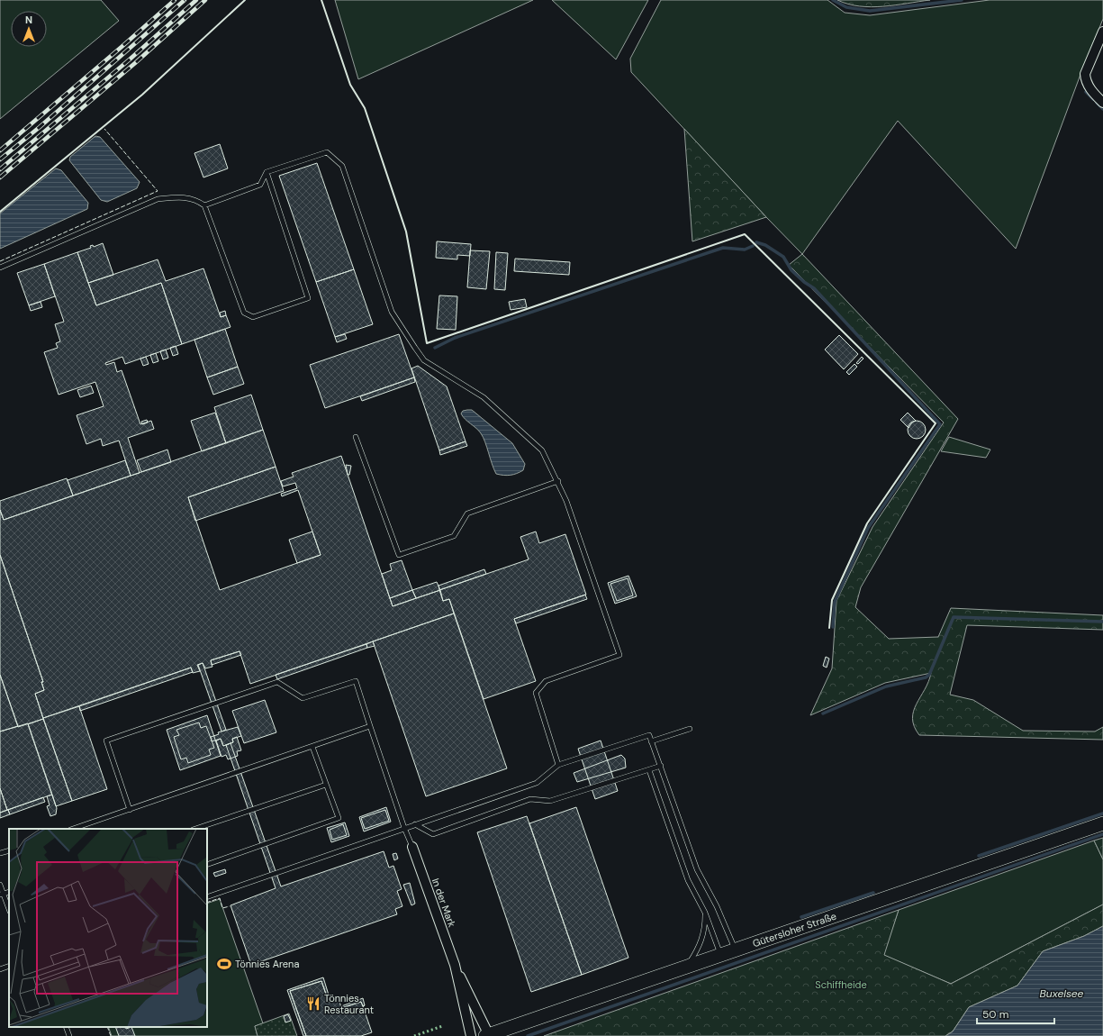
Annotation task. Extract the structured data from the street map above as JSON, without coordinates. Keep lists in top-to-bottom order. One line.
{"streets":{"main road":["Gütersloher Straße"],"street":["In der Mark"]},"crossings":[["In der Mark","Gütersloher Straße"]],"water":["Buxelsee"],"parks":["Schiffheide"],"places":{"sports":["Tönnies Arena"],"restaurant":["Tönnies Restaurant"]},"scale_bar":"50 m","north":"top"}
